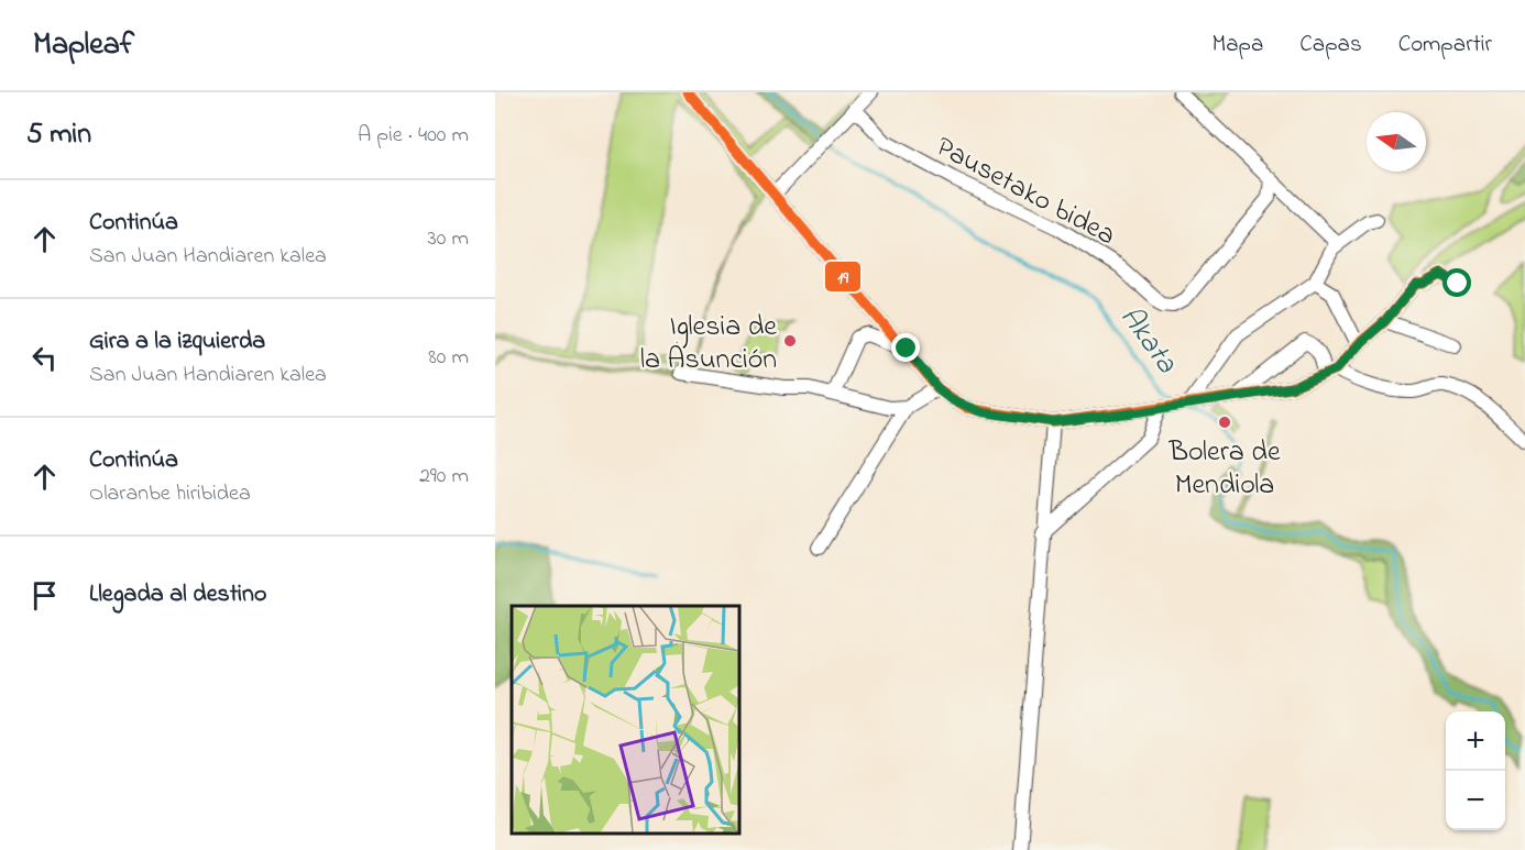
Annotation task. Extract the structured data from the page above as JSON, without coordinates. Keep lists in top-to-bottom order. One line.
{"streets":{"street":["Pausetako bidea"]},"water":["Akata"],"places":["Iglesia de la Asunción","Bolera de Mendiola"],"lines":["transit line 19"],"north":"left","page":{"header":"Mapleaf","nav":["Mapa","Capas","Compartir"],"heading":["5 min","A pie · 400 m"],"list":[["Continúa","San Juan Handiaren kalea","30 m"],["Gira a la izquierda","San Juan Handiaren kalea","80 m"],["Continúa","Olaranbe hiribidea","290 m"],"Llegada al destino"],"map_buttons":["+","−"]}}
